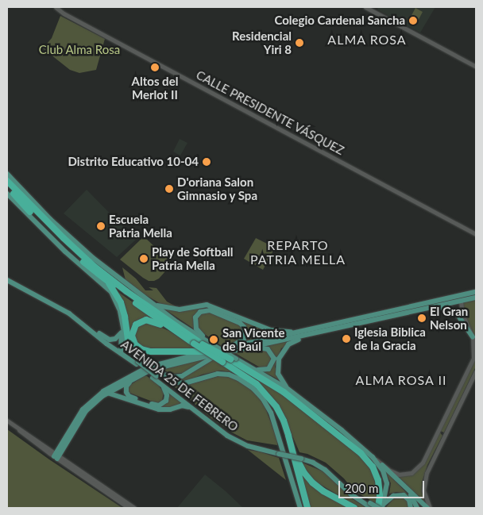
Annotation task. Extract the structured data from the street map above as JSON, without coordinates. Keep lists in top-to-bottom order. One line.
{"streets":{"main road":["AVENIDA 25 DE FEBRERO"],"street":["CALLE PRESIDENTE VÁSQUEZ"]},"districts":["ALMA ROSA","REPARTO PATRIA MELLA","ALMA ROSA II"],"parks":["Club Alma Rosa"],"places":["Colegio Cardenal Sancha","Residencial Yiri 8","Altos del Merlot II","Distrito Educativo 10-04","D'oriana Salon Gimnasio y Spa","Escuela Patria Mella","Play de Softball Patria Mella","El Gran Nelson","Iglesia Biblica de la Gracia","San Vicente de Paúl"],"scale_bar":"200 m"}
